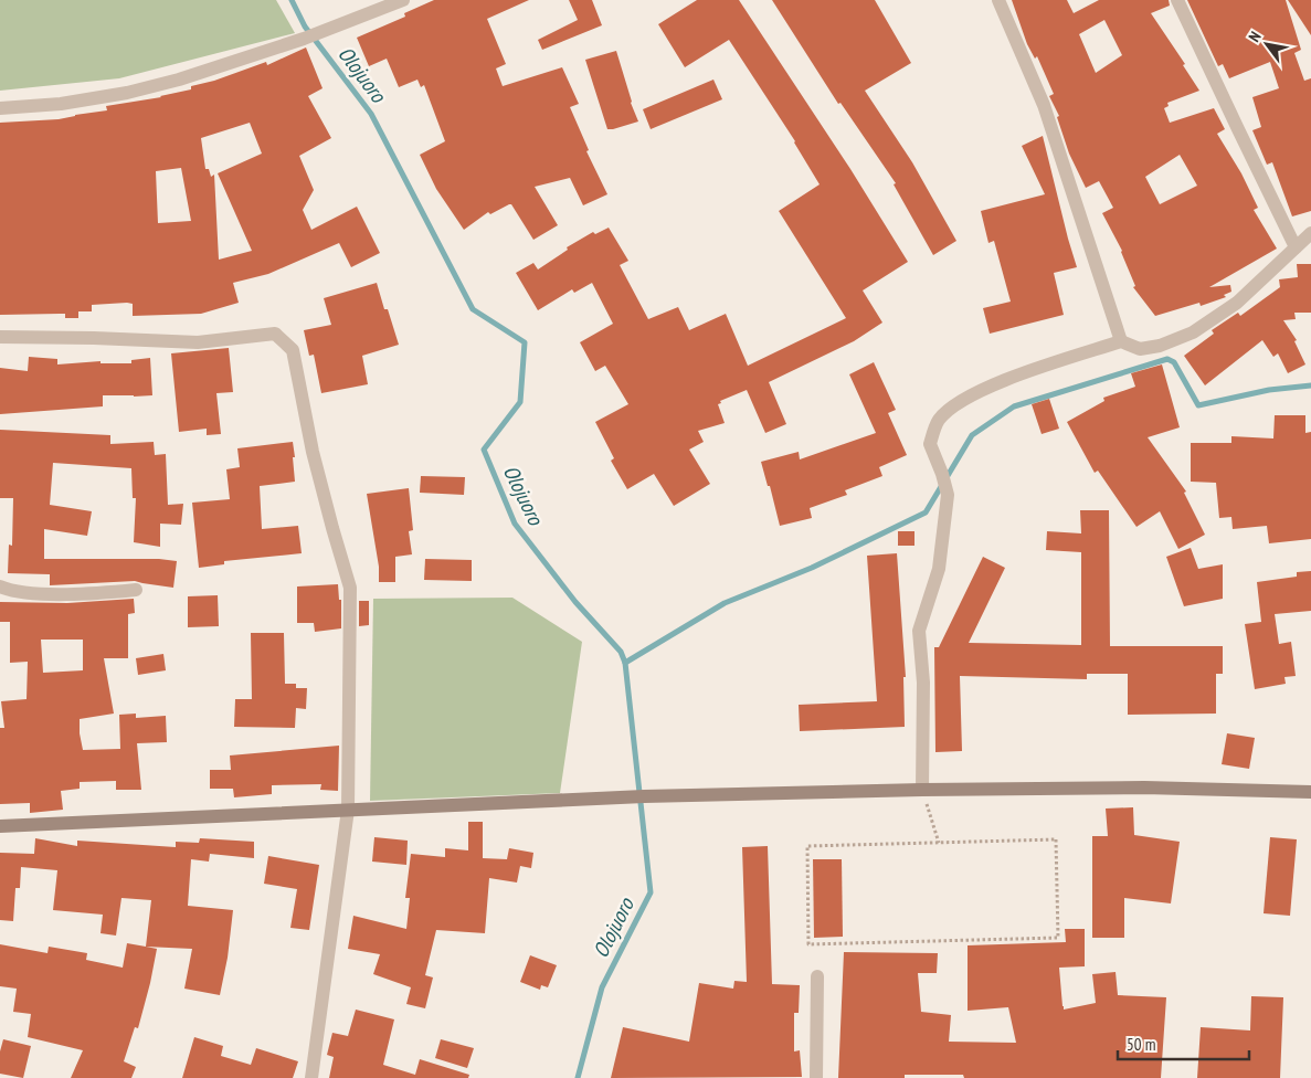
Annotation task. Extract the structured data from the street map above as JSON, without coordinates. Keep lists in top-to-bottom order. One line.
{"water":["Olojuoro"],"scale_bar":"50 m","north":"top left"}
